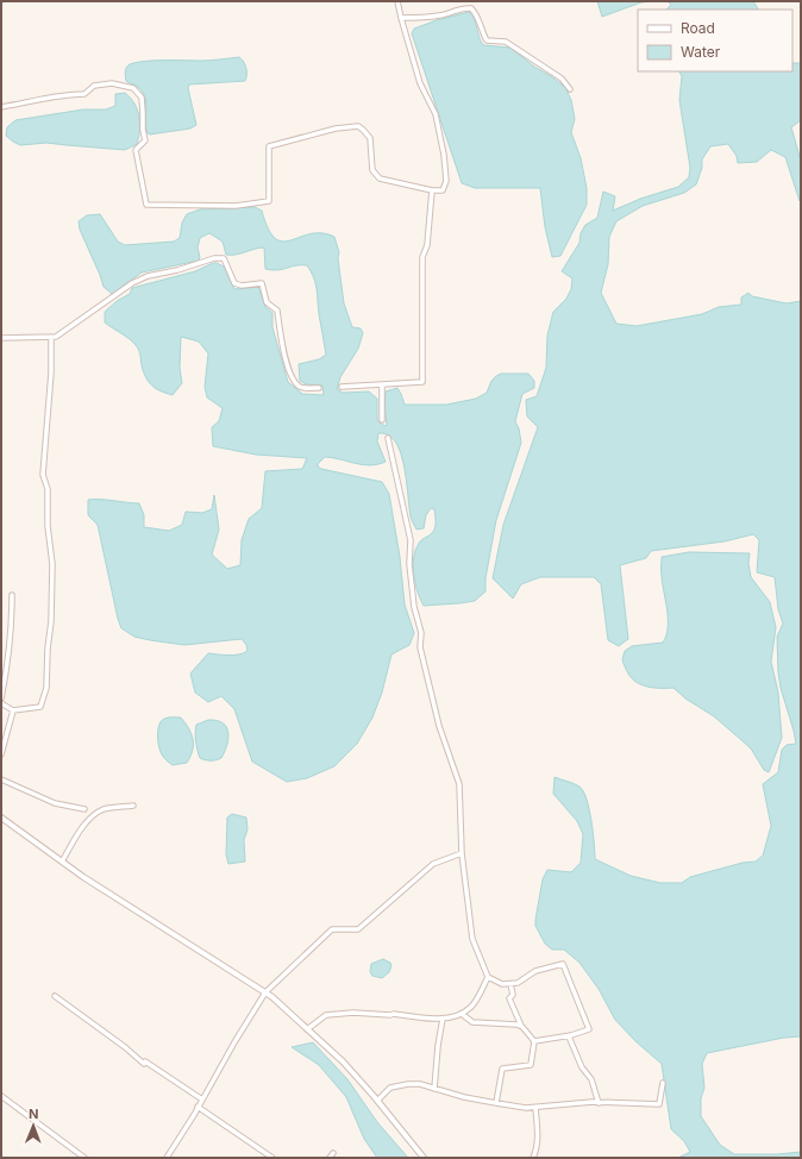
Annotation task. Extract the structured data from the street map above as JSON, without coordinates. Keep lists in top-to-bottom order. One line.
{"legend":["Road","Water"],"north":"top"}
